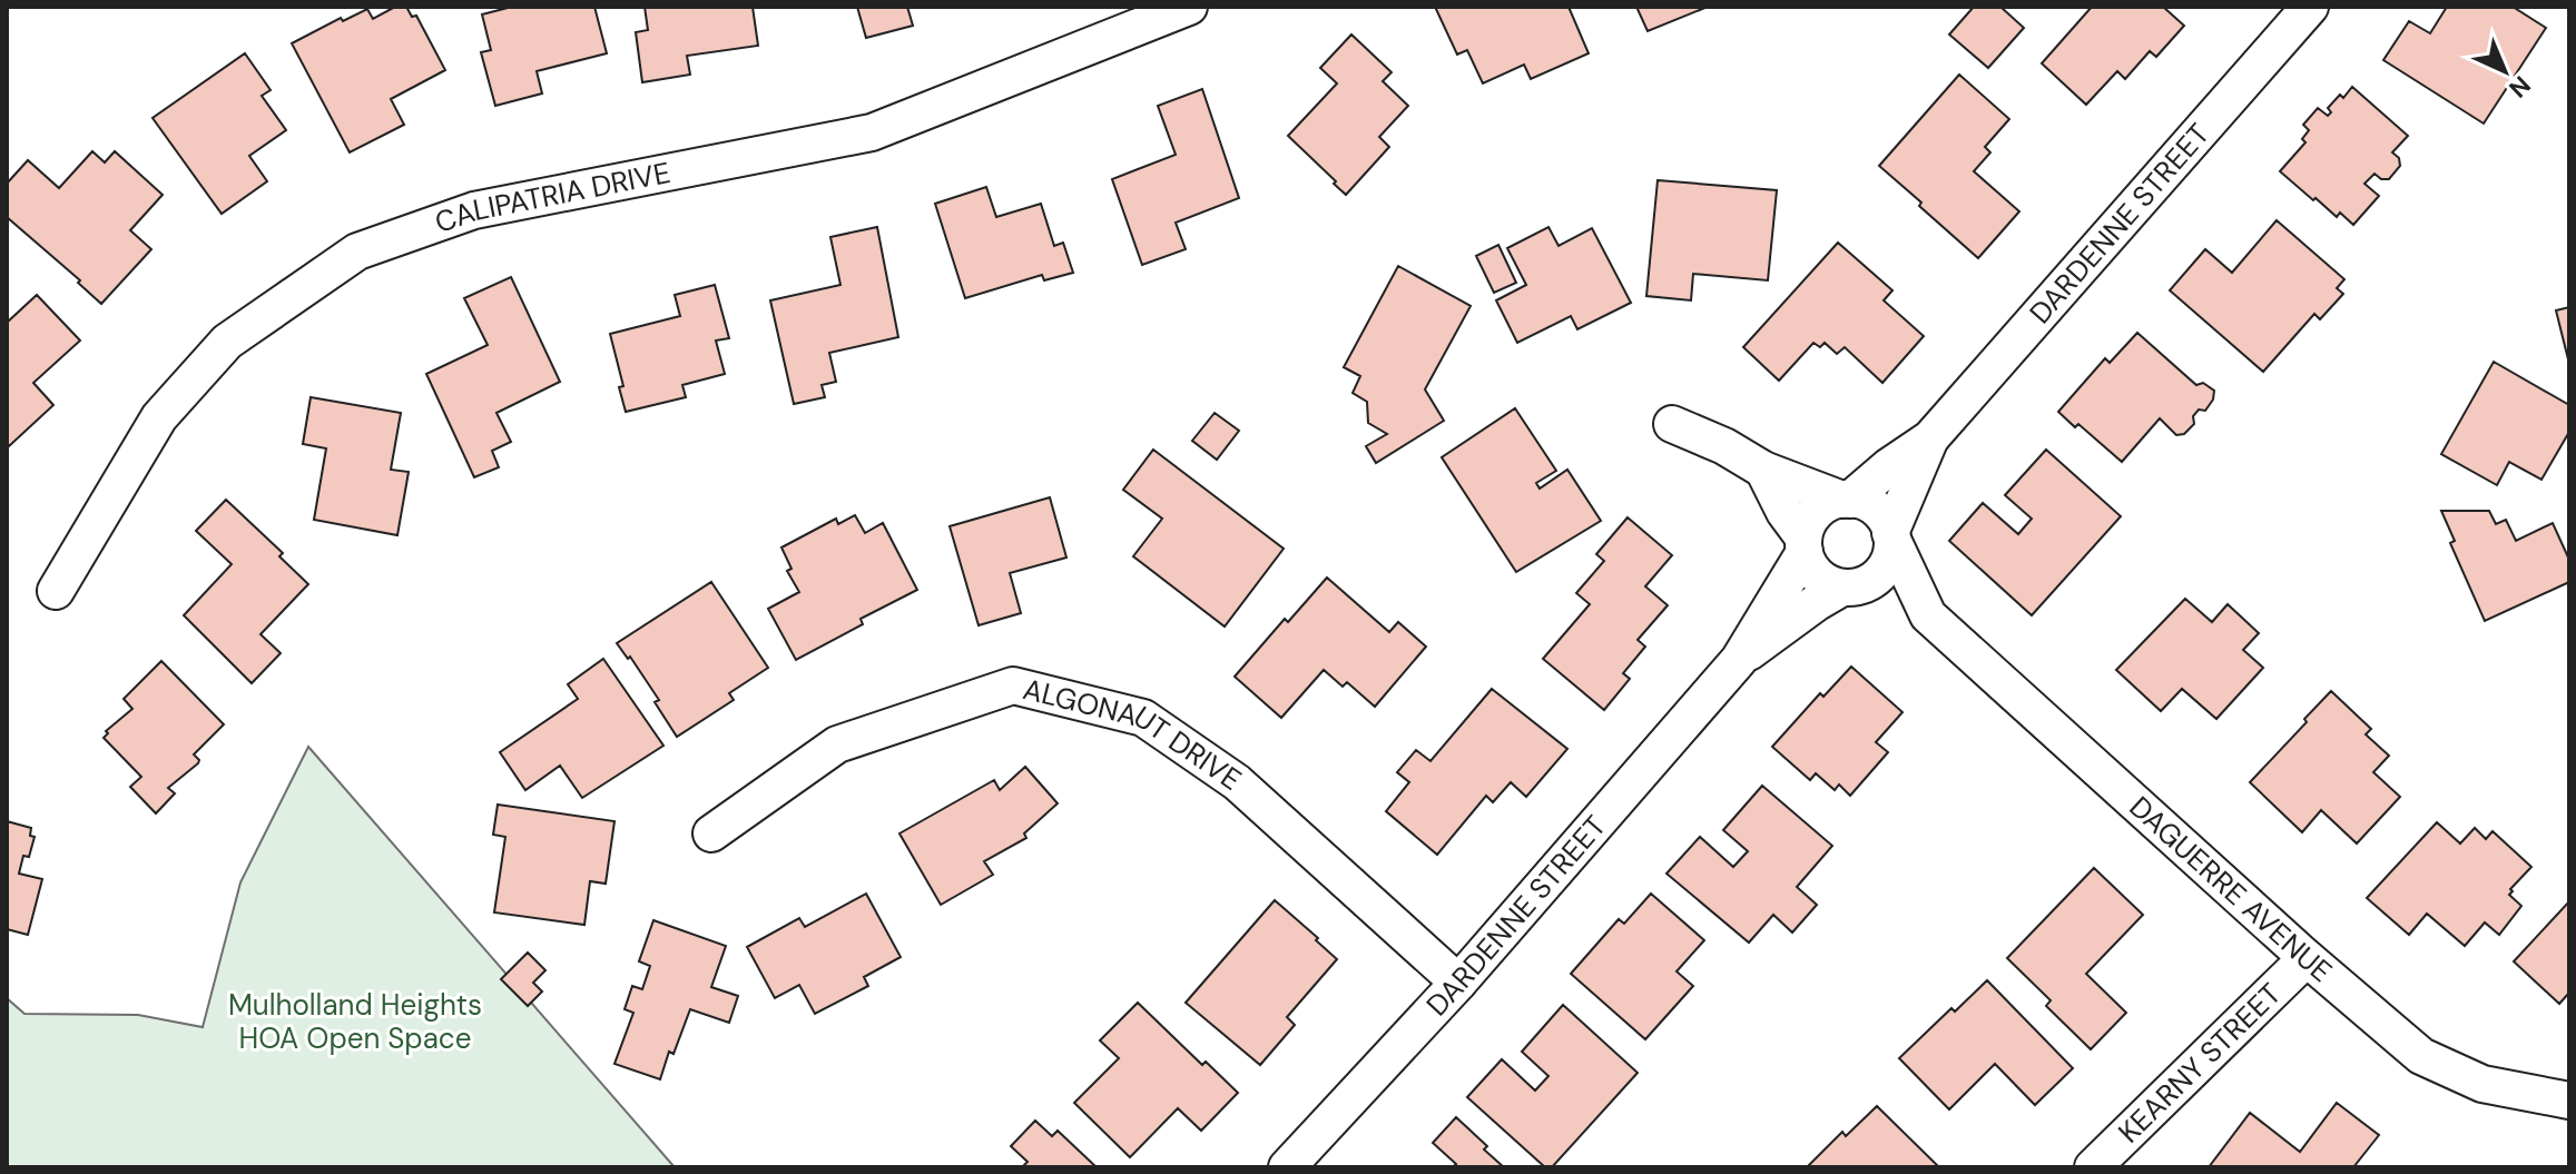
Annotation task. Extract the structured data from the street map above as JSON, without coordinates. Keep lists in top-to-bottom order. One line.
{"streets":{"street":["CALIPATRIA DRIVE","DARDENNE STREET","ALGONAUT DRIVE","DAGUERRE AVENUE","KEARNY STREET"]},"crossings":[["DARDENNE STREET","ALGONAUT DRIVE"],["DARDENNE STREET","DAGUERRE AVENUE"],["DAGUERRE AVENUE","KEARNY STREET"]],"parks":["Mulholland Heights HOA Open Space"],"north":"bottom right"}
